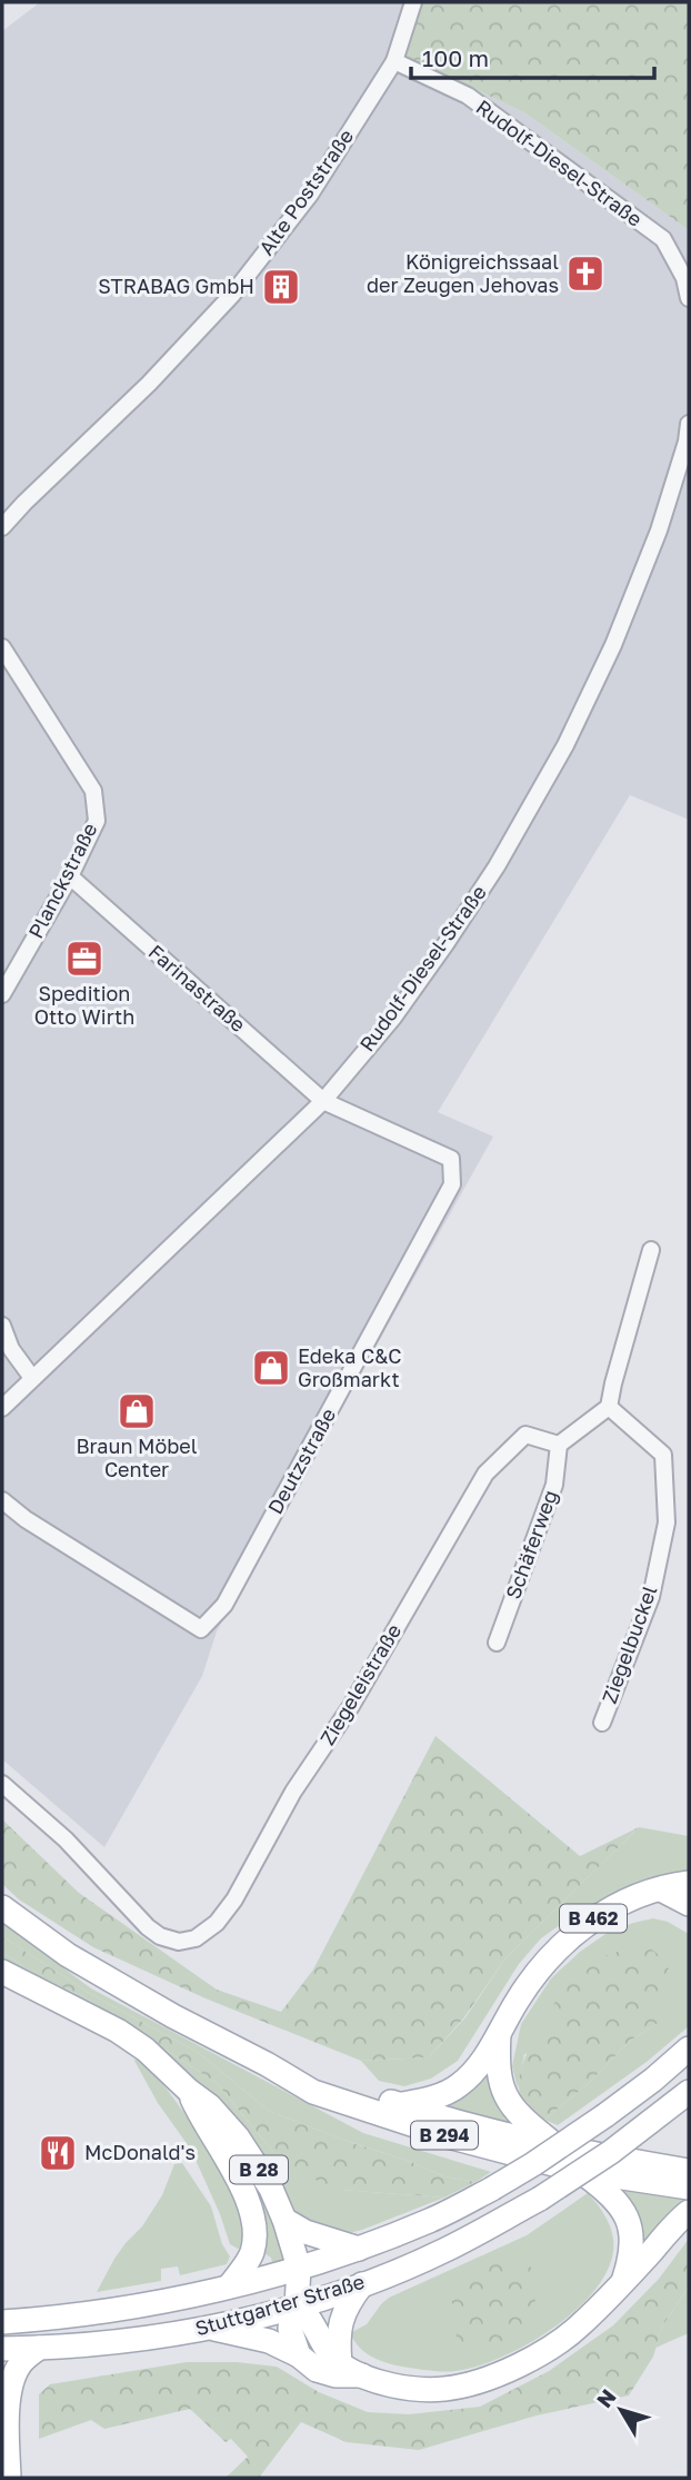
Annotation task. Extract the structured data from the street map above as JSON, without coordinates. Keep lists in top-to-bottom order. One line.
{"streets":{"main road":["B 462","B 294","B 28","Stuttgarter Straße"],"street":["Rudolf-Diesel-Straße","Alte Poststraße","Planckstraße","Farinastraße","Deutzstraße","Schäferweg","Ziegelbuckel","Ziegeleistraße"]},"crossings":[["Rudolf-Diesel-Straße","Alte Poststraße"],["Rudolf-Diesel-Straße","Farinastraße"],["Rudolf-Diesel-Straße","Deutzstraße"],["Planckstraße","Farinastraße"],["Farinastraße","Deutzstraße"],["Schäferweg","Ziegeleistraße"],["B 462","B 294"],["B 28","Stuttgarter Straße"]],"places":{"church":["Königreichssaal der Zeugen Jehovas"],"building":["STRABAG GmbH"],"office":["Spedition Otto Wirth"],"shop":["Edeka C&C Großmarkt","Braun Möbel Center"],"restaurant":["McDonald's"]},"scale_bar":"100 m","north":"top left"}
